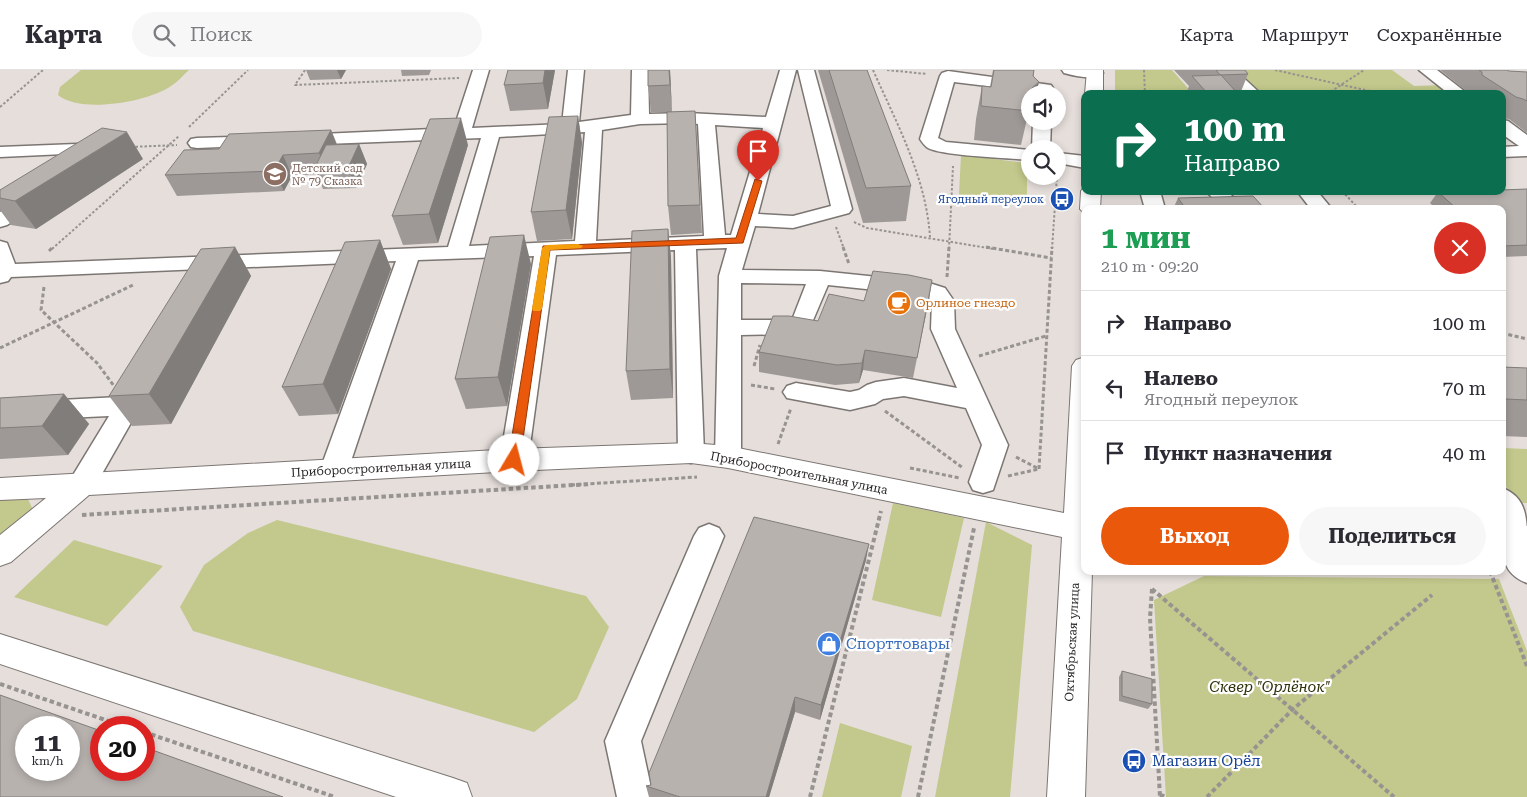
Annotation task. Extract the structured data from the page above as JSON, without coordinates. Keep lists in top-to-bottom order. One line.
{"streets":{"main road":["Приборостроительная улица","Октябрьская улица"]},"parks":["Сквер \"Орлёнок\""],"places":{"school or university":["Детский сад № 79 Сказка"],"bus stop":["Ягодный переулок","Магазин Орёл"],"cafe":["Орлиное гнездо"],"shop":["Спорттовары"]},"page":{"header":"Карта","search":"Поиск","nav":["Карта","Маршрут","Сохранённые"],"turn":["100 m","Направо"],"heading":["1 мин","210 m · 09:20"],"list":[{"name":"Направо","value":"100 m"},{"name":"Налево","note":"Ягодный переулок","value":"70 m"},{"name":"Пункт назначения","value":"40 m"}],"buttons":["Выход","Поделиться"],"speed":"11 km/h","limit":"20"}}
